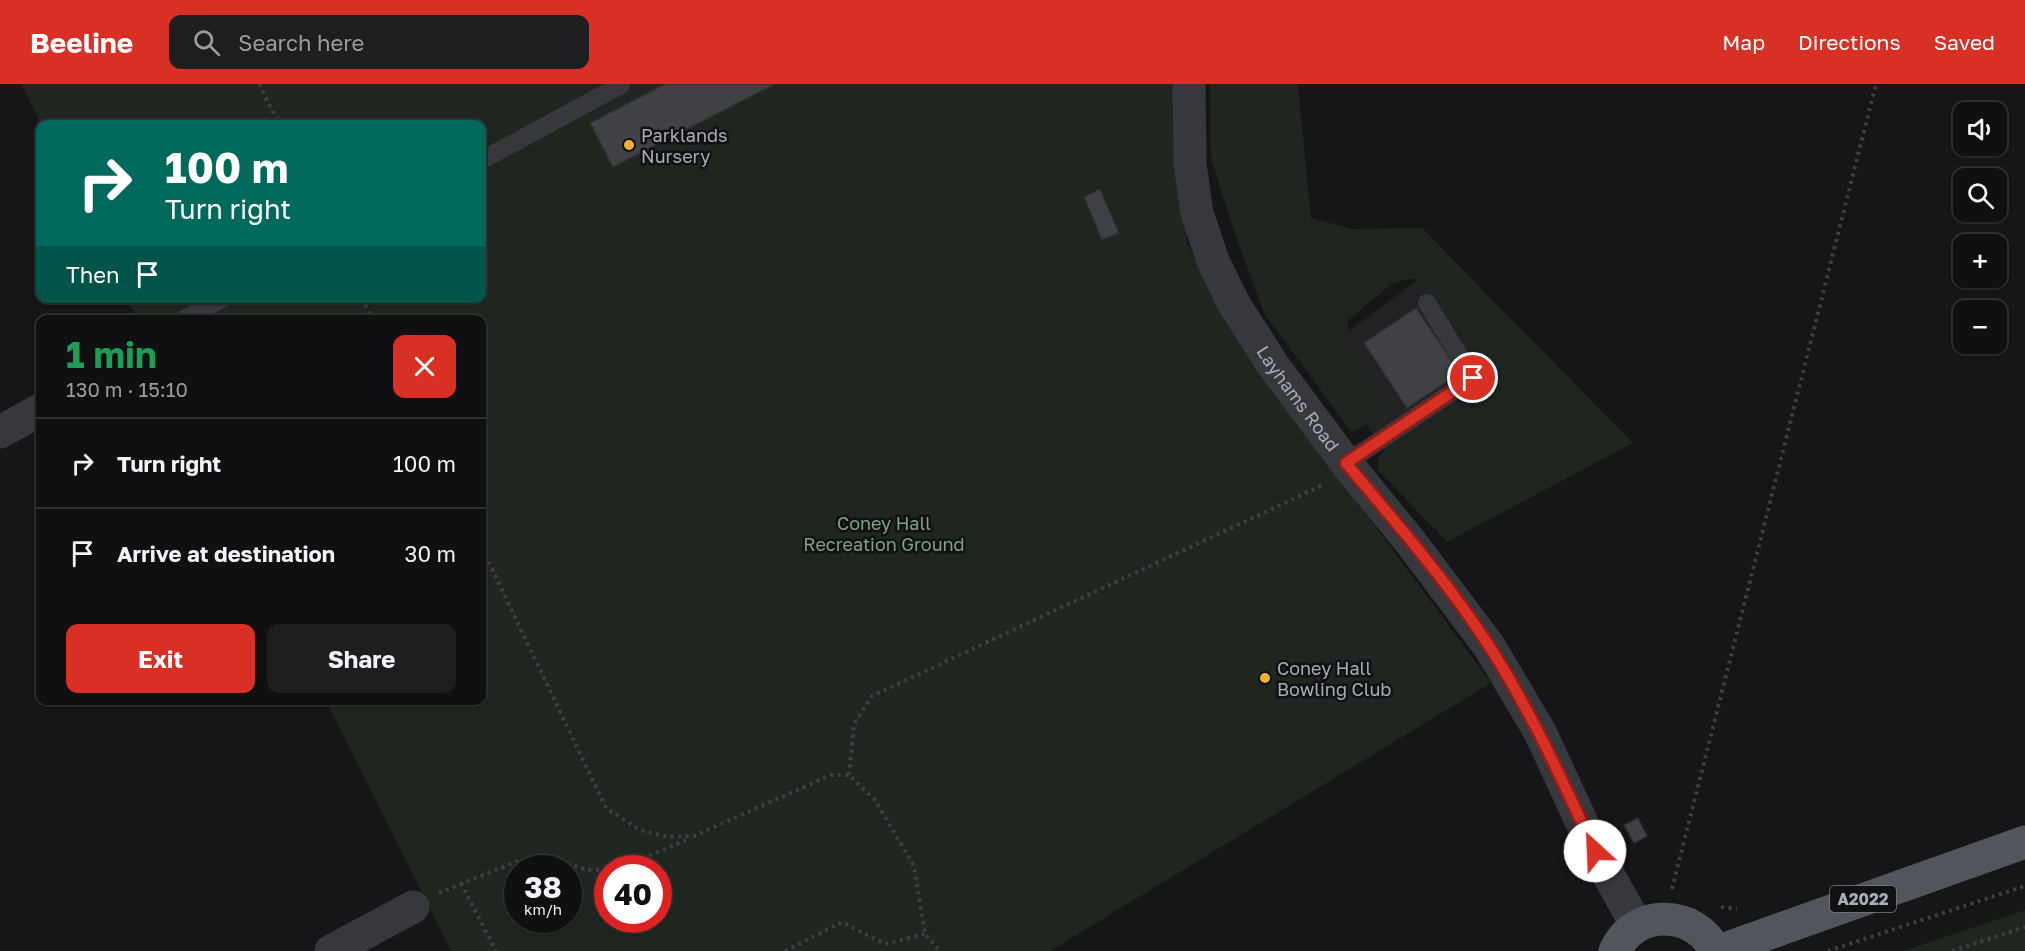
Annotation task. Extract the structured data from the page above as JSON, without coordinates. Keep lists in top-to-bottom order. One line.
{"streets":{"main road":["A2022"],"street":["Layhams Road"]},"parks":["Coney Hall Recreation Ground"],"places":["Parklands Nursery","Coney Hall Bowling Club"],"page":{"header":"Beeline","search":"Search here","nav":["Map","Directions","Saved"],"map_buttons":["+","−"],"turn":["100 m","Turn right"],"then":"Then","heading":["1 min","130 m · 15:10"],"list":[{"name":"Turn right","value":"100 m"},{"name":"Arrive at destination","value":"30 m"}],"buttons":["Exit","Share"],"speed":"38 km/h","limit":"40"}}
